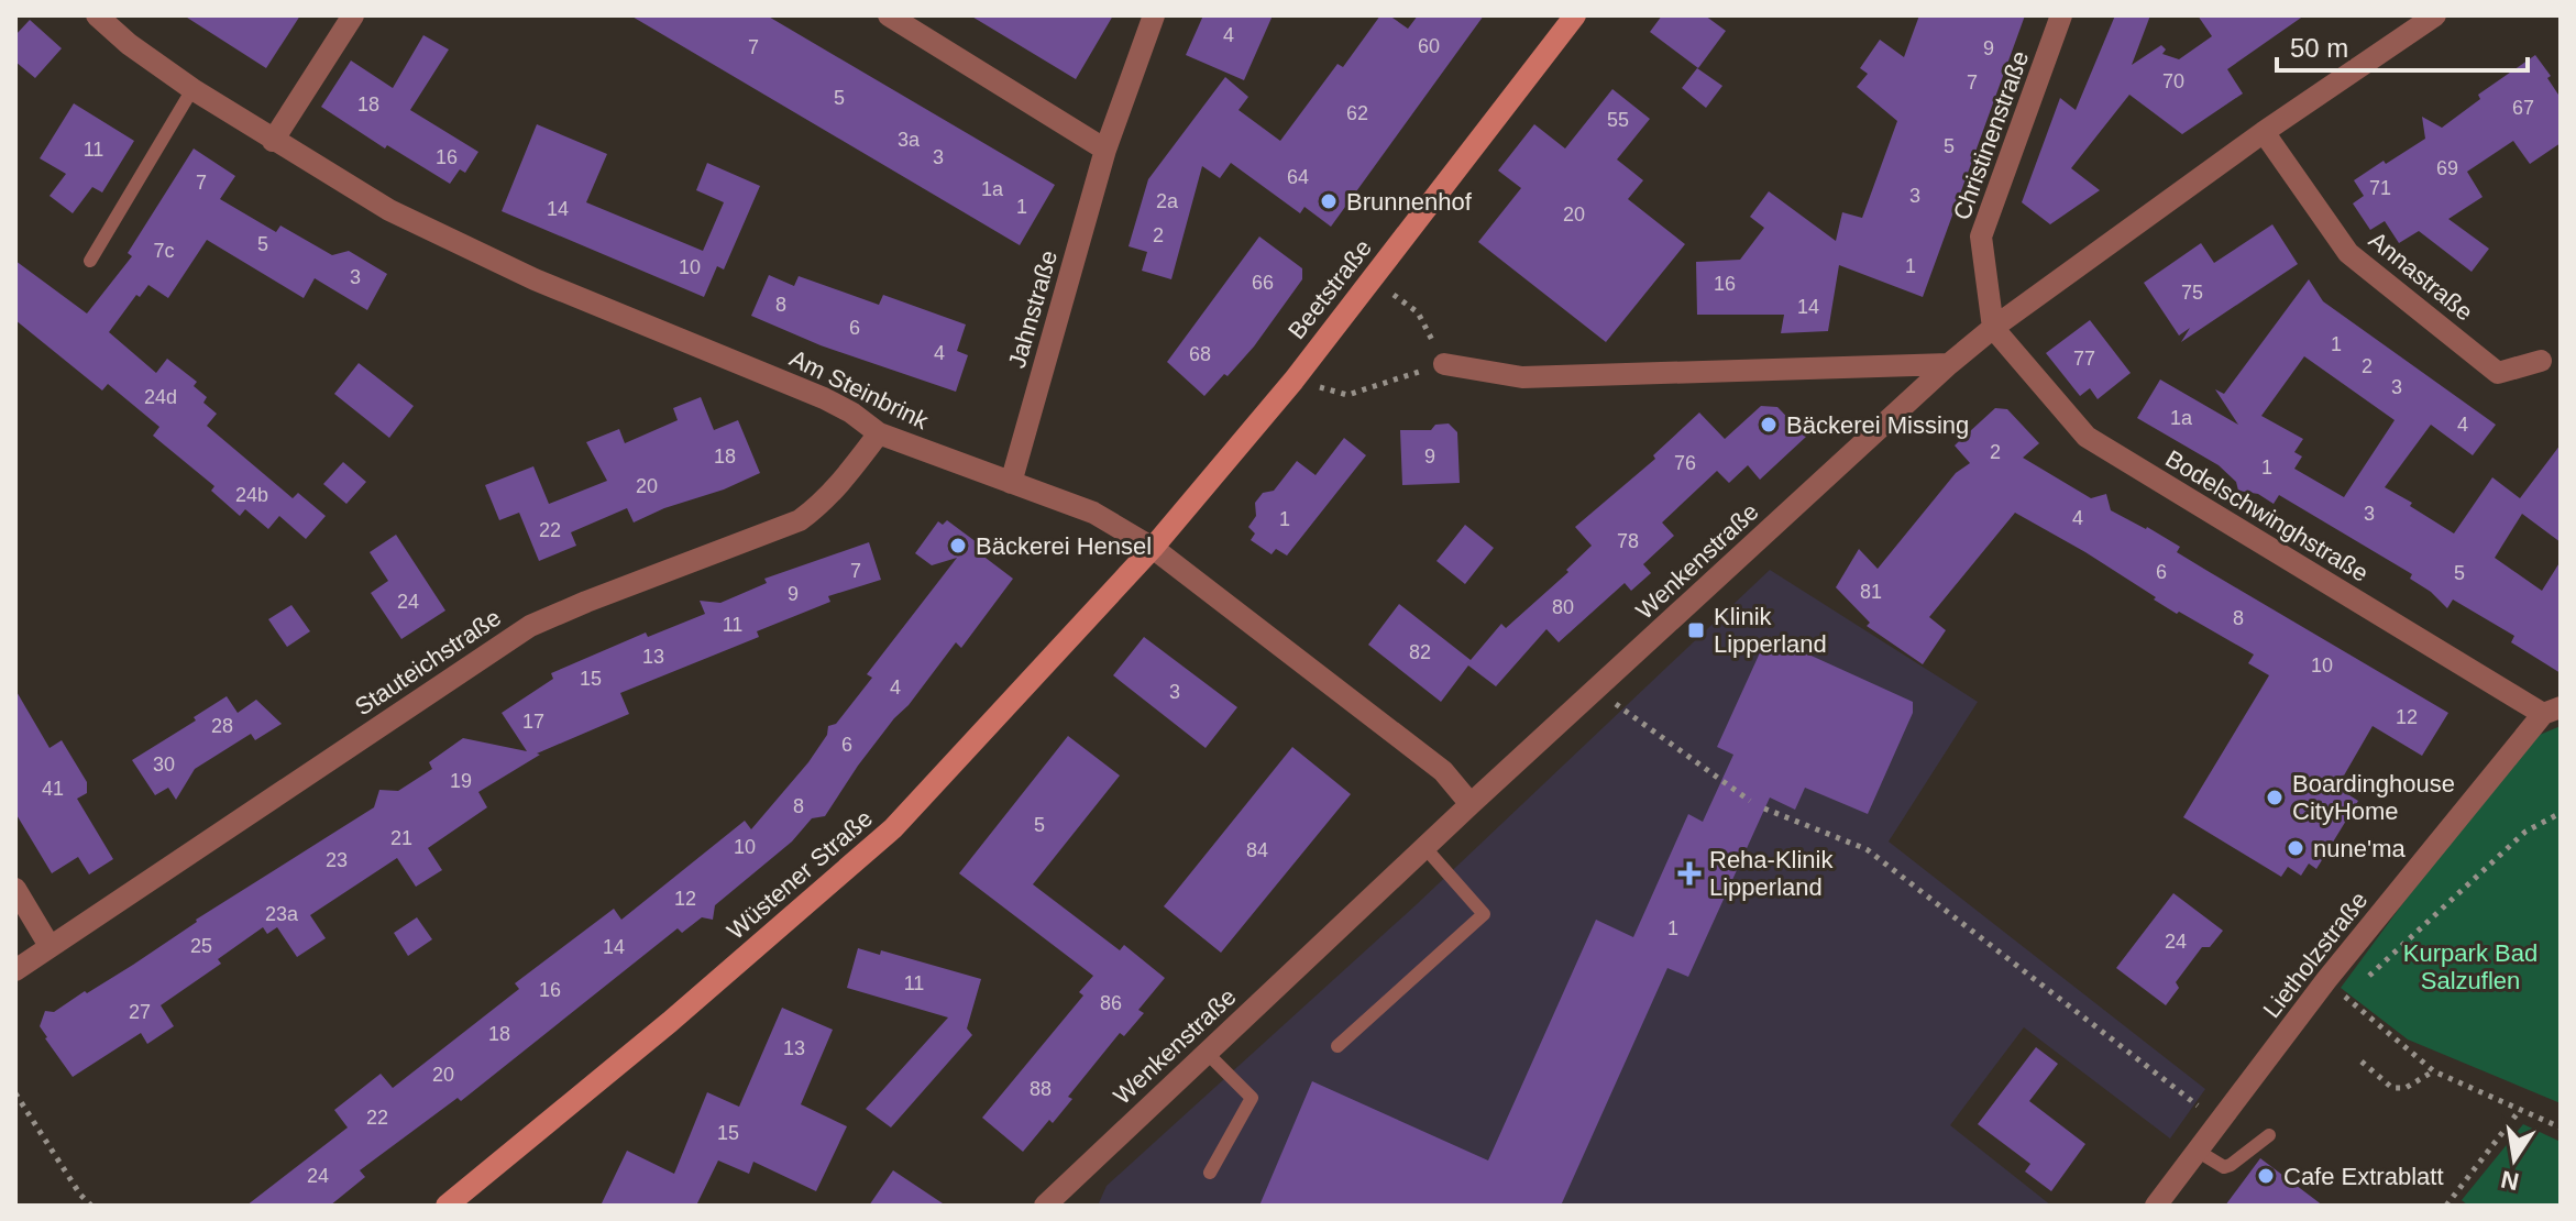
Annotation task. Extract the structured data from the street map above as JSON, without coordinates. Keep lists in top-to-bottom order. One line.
{"streets":{"main road":["Beetstraße","Wüstener Straße"],"street":["Christinenstraße","Annastraße","Jahnstraße","Am Steinbrink","Bodelschwinghstraße","Wenkenstraße","Stauteichstraße","Lietholzstraße"]},"crossings":[["Christinenstraße","Bodelschwinghstraße"],["Christinenstraße","Wenkenstraße"],["Annastraße","Wenkenstraße"],["Beetstraße","Am Steinbrink"],["Beetstraße","Wüstener Straße"],["Jahnstraße","Am Steinbrink"],["Am Steinbrink","Wenkenstraße"],["Am Steinbrink","Stauteichstraße"],["Am Steinbrink","Wüstener Straße"],["Bodelschwinghstraße","Wenkenstraße"],["Bodelschwinghstraße","Lietholzstraße"]],"parks":["Kurpark Bad Salzuflen"],"places":{"other":["Brunnenhof","Bäckerei Missing","Bäckerei Hensel","Boardinghouse CityHome","nune'ma","Cafe Extrablatt"],"transit":["Klinik Lipperland"],"health":["Reha-Klinik Lipperland"]},"house_numbers":["4","60","7","9","70","7","5","18","67","62","55","3a","5","11","16","3","69","64","7","71","1a","3","2a","1","14","20","2","5","7c","1","10","3","66","16","75","8","14","6","1","4","68","77","2","3","24d","1a","4","2","18","9","76","1","20","24b","3","4","1","22","78","7","6","5","81","9","24","80","8","11","82","13","10","15","4","3","12","17","28","6","30","19","41","8","5","21","10","84","23","12","23a","1","24","25","14","11","16","86","27","18","13","20","88","22","15","24"],"scale_bar":"50 m","north":"bottom"}
